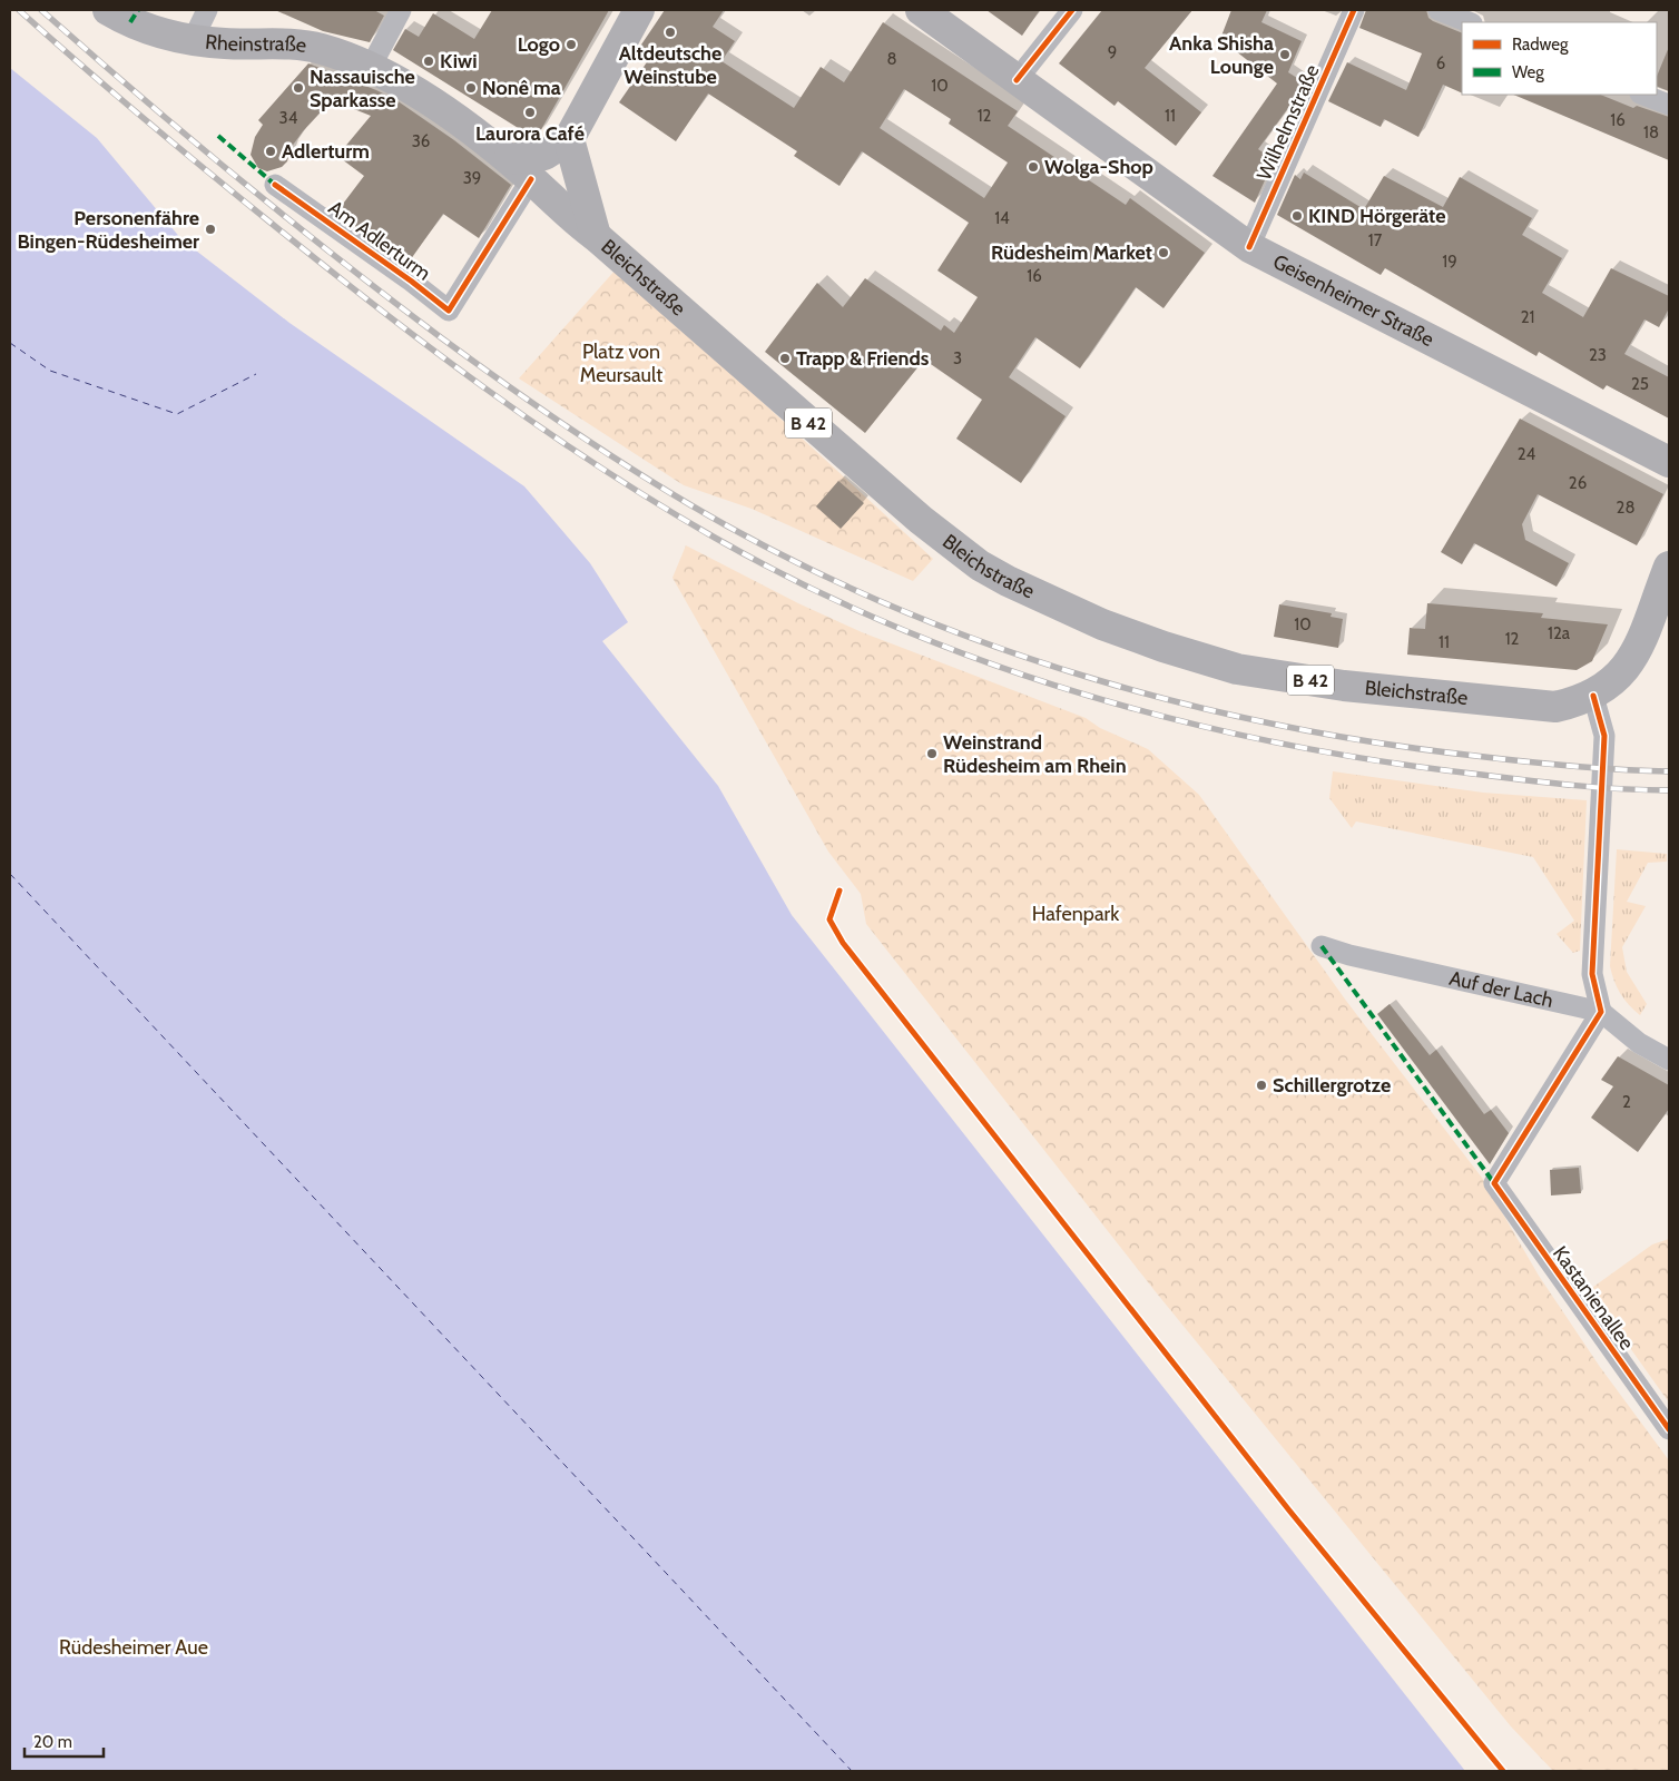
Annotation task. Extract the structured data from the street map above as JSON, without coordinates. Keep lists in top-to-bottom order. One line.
{"streets":{"main road":["Rheinstraße","Bleichstraße","Geisenheimer Straße","B 42"],"street":["Wilhelmstraße","Am Adlerturm","Auf der Lach","Kastanienallee"]},"crossings":[["Rheinstraße","Bleichstraße"],["Wilhelmstraße","Geisenheimer Straße"],["Am Adlerturm","Bleichstraße"],["Bleichstraße","B 42"],["Auf der Lach","Kastanienallee"]],"parks":["Platz von Meursault","Hafenpark","Rüdesheimer Aue"],"places":["Altdeutsche Weinstube","Logo","Anka Shisha Lounge","Kiwi","Nassauische Sparkasse","Nonê ma","Laurora Café","Adlerturm","Wolga-Shop","KIND Hörgeräte","Personenfähre Bingen-Rüdesheimer","Rüdesheim Market","Trapp & Friends","Weinstrand Rüdesheim am Rhein","Schillergrotze"],"house_numbers":["9","8","6","10","12","11","34","16","18","36","39","14","17","19","16","21","23","3","25","24","26","28","10","12a","12","11","2"],"legend":["Radweg","Weg"],"scale_bar":"20 m"}
